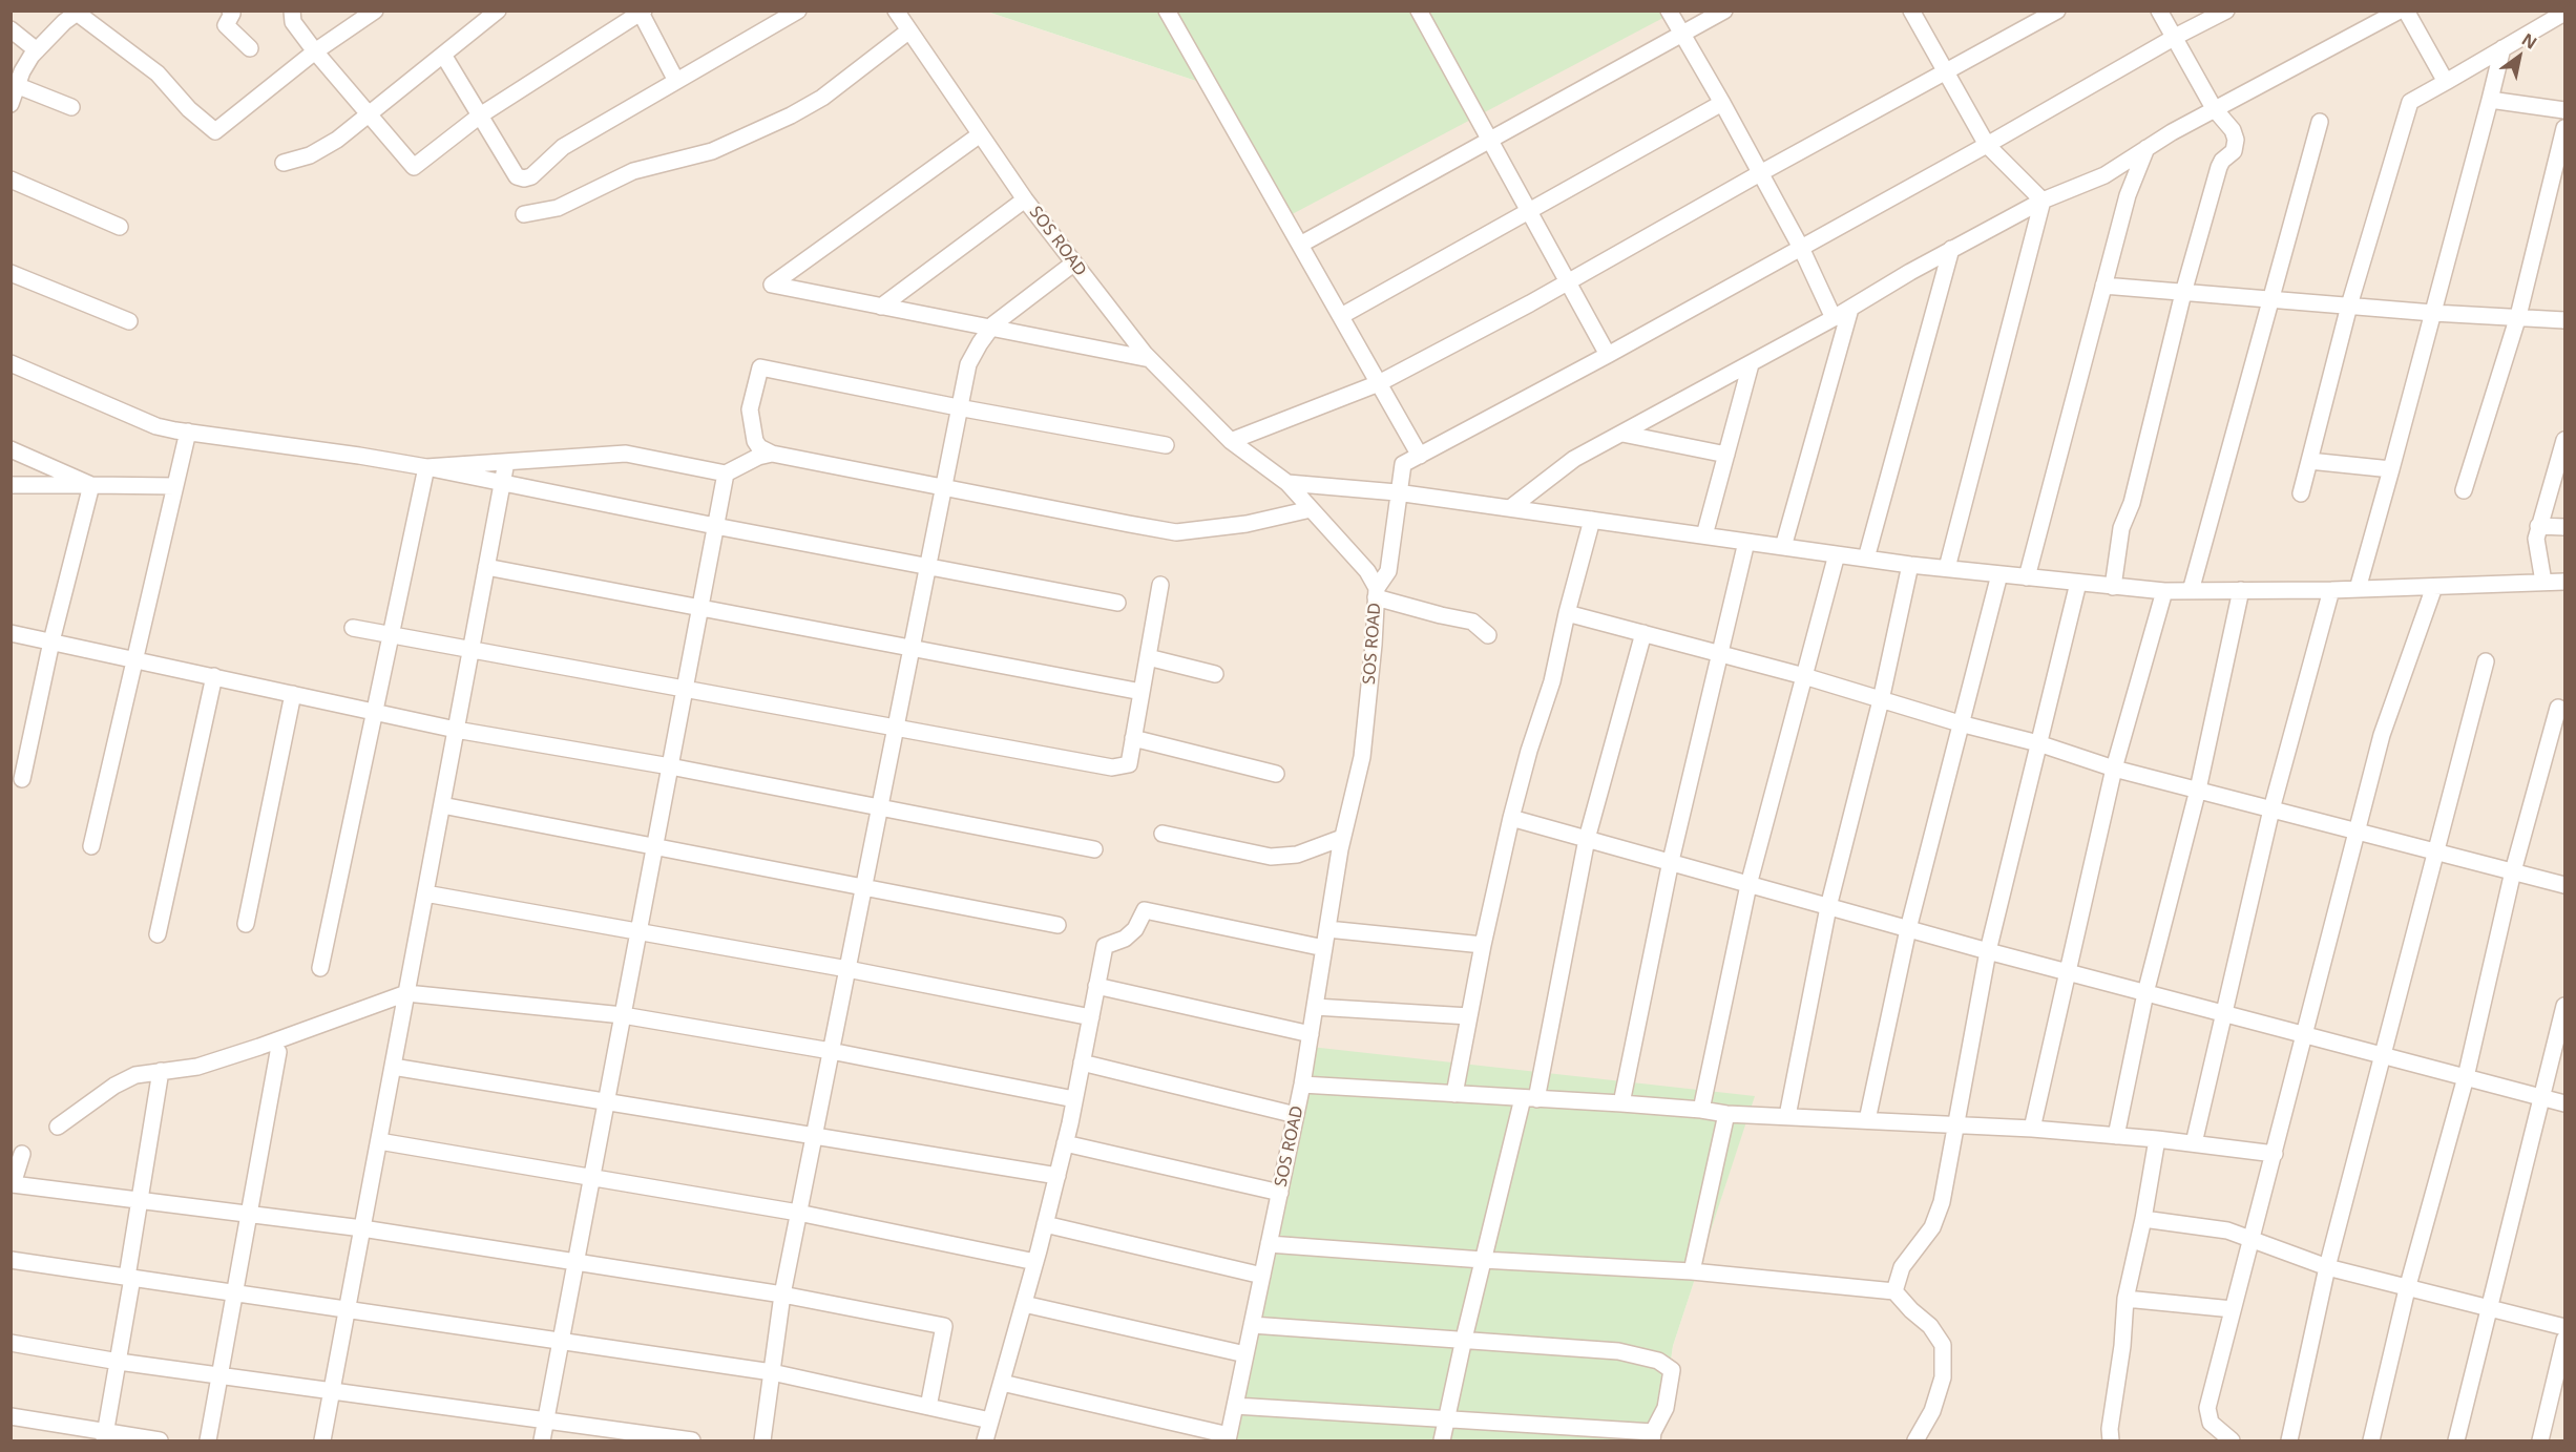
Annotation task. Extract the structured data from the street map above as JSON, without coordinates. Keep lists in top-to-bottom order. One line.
{"streets":{"street":["SOS ROAD"]},"north":"top right"}
